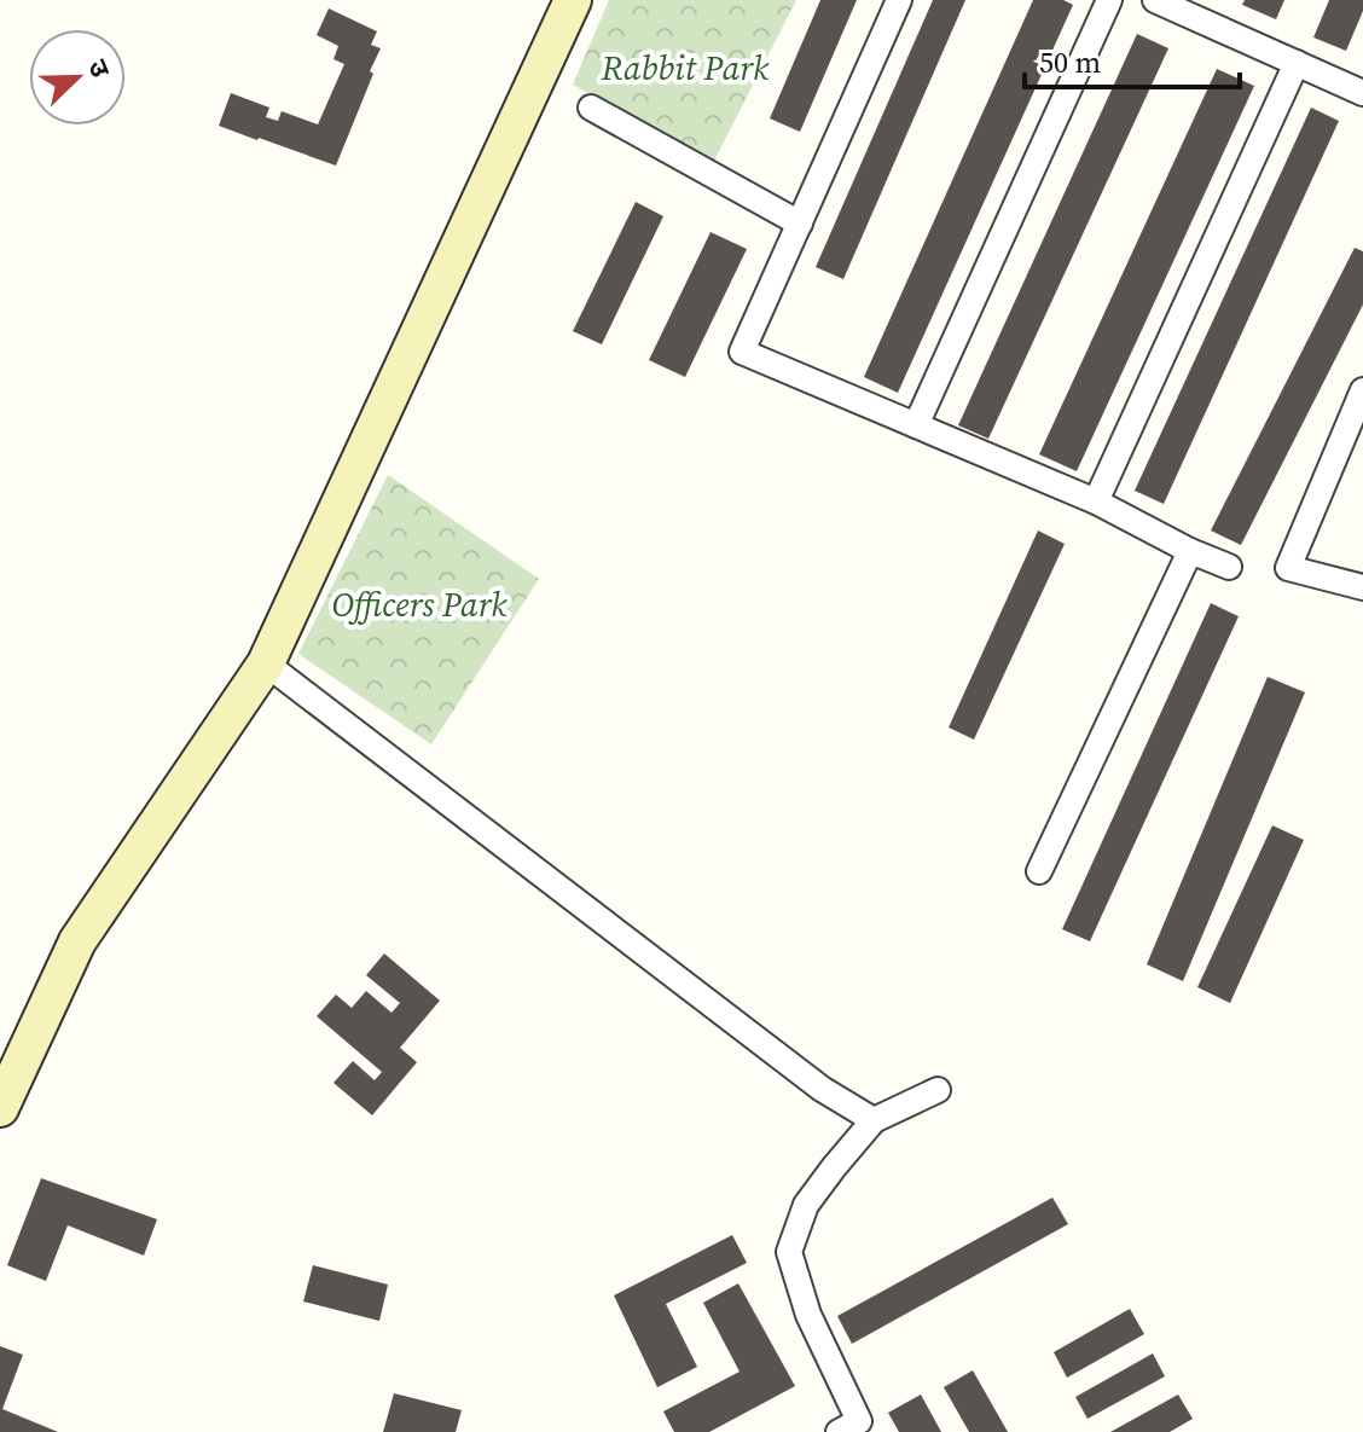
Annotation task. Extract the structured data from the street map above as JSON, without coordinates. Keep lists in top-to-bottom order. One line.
{"parks":["Rabbit Park","Officers Park"],"scale_bar":"50 m","north":"top right"}
